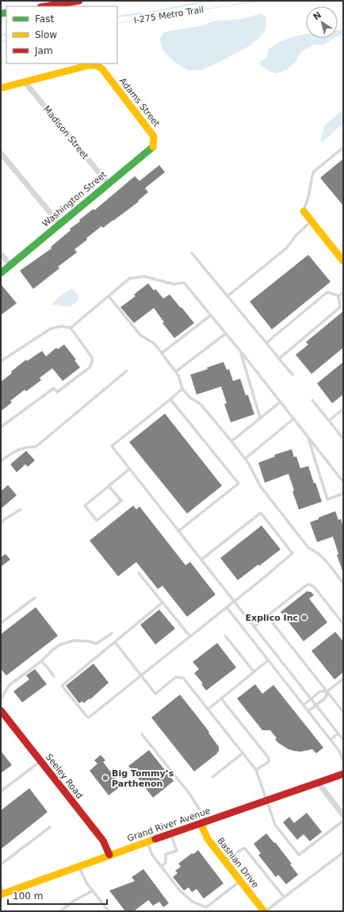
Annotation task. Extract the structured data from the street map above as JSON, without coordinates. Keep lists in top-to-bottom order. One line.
{"streets":{"main road":["Adams Street","Washington Street","Seeley Road","Grand River Avenue","Bashian Drive"],"street":["Madison Street"],"path":["I-275 Metro Trail"]},"crossings":[["Adams Street","Madison Street"],["Adams Street","Washington Street"],["Madison Street","Washington Street"],["Seeley Road","Grand River Avenue"],["Grand River Avenue","Bashian Drive"]],"places":["Explico Inc","Big Tommy’s Parthenon"],"legend":["Fast","Slow","Jam"],"scale_bar":"100 m","north":"top left"}
